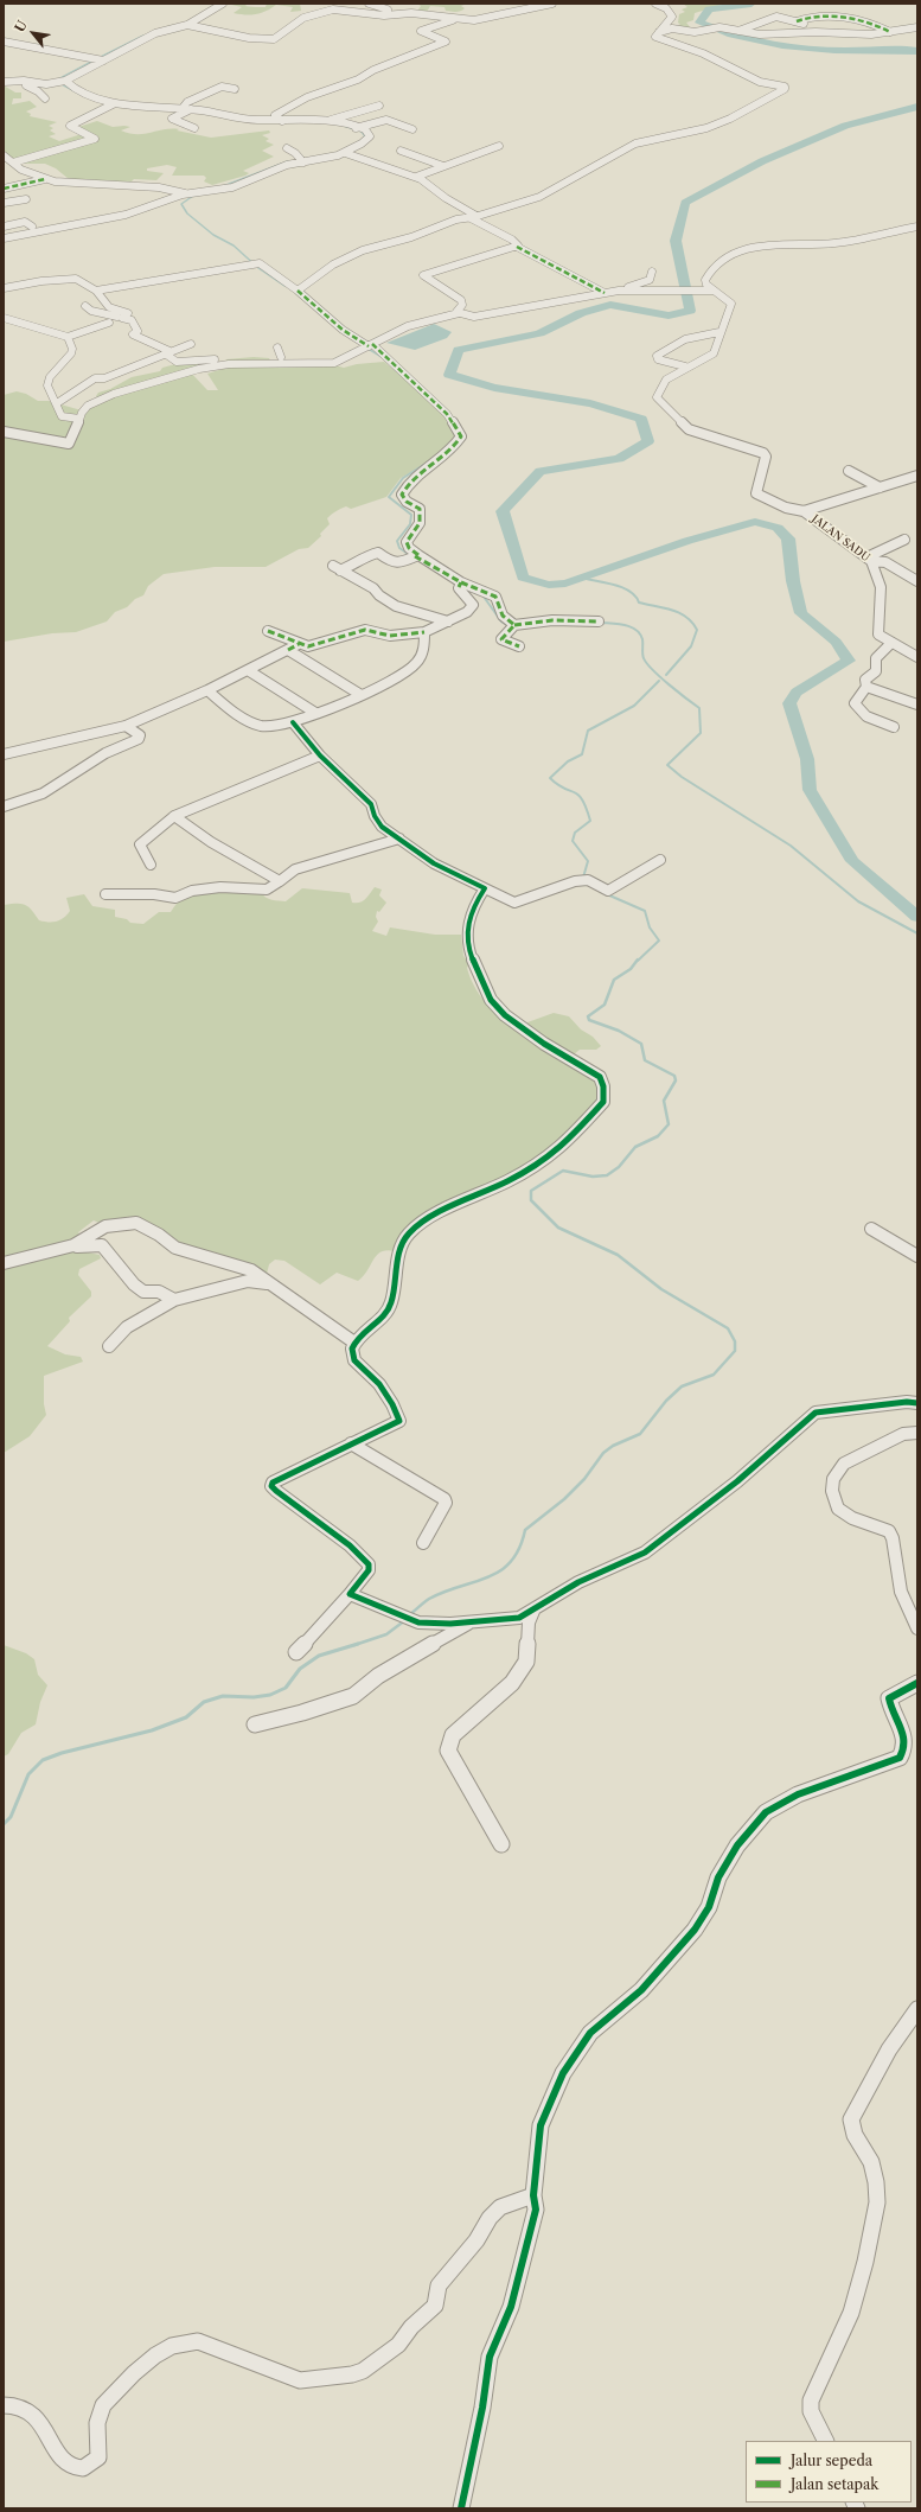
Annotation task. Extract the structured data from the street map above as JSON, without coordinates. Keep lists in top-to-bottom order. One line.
{"streets":{"street":["JALAN SADU"]},"legend":["Jalur sepeda","Jalan setapak"],"north":"top left"}
